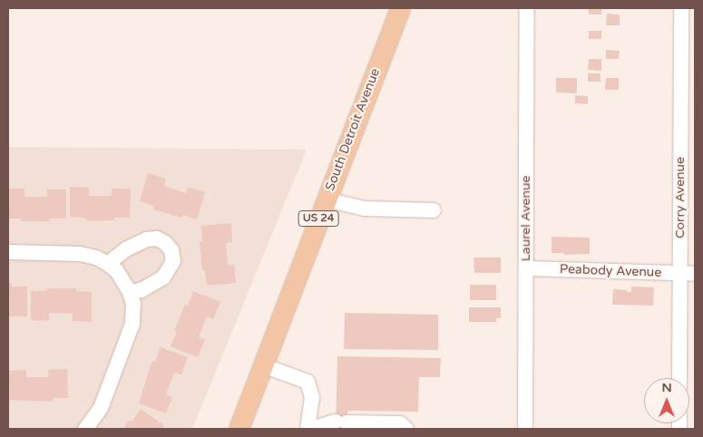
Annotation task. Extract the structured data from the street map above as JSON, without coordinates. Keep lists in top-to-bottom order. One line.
{"streets":{"main road":["South Detroit Avenue","US 24"],"street":["Corry Avenue","Laurel Avenue","Peabody Avenue"]},"crossings":[["Corry Avenue","Peabody Avenue"],["Laurel Avenue","Peabody Avenue"]],"north":"top"}
